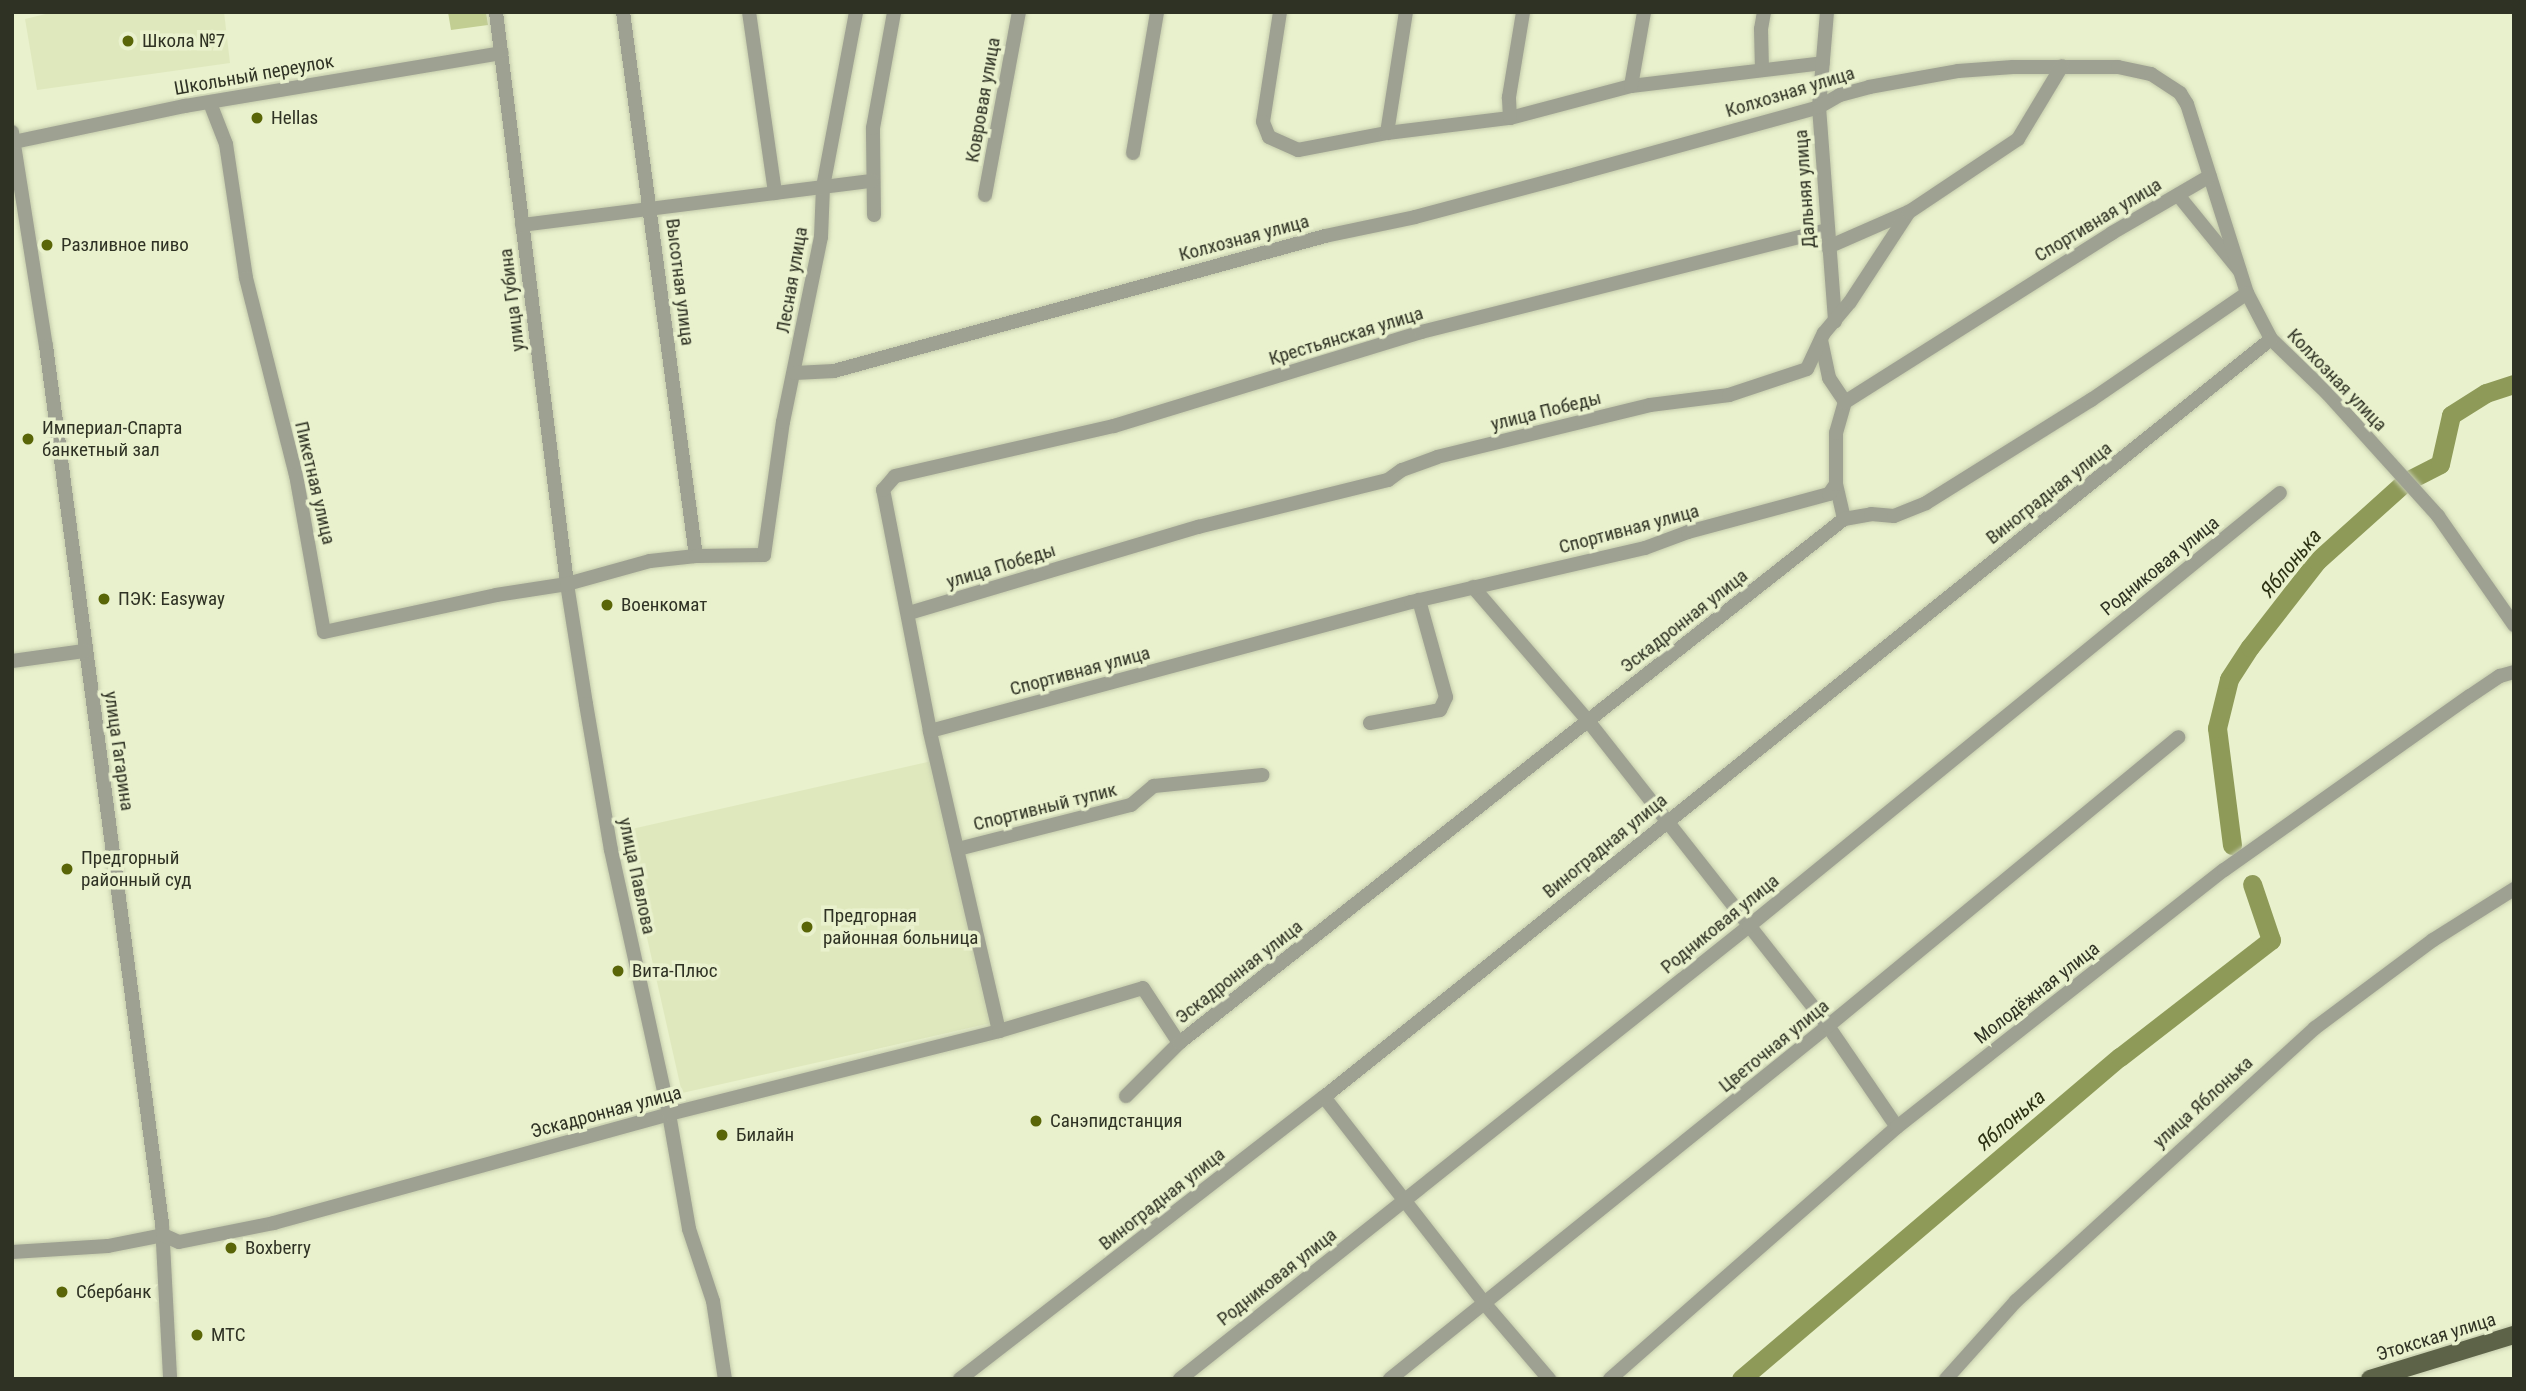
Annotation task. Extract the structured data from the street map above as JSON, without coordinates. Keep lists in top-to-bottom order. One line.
{"streets":{"main road":["Этокская улица"],"street":["Школьный переулок","Колхозная улица","Ковровая улица","Дальняя улица","Спортивная улица","Лесная улица","Высотная улица","улица Губина","Крестьянская улица","улица Победы","Пикетная улица","Виноградная улица","Родниковая улица","Эскадронная улица","улица Гагарина","Спортивный тупик","улица Павлова","Молодёжная улица","Цветочная улица","улица Яблонька"]},"crossings":[["Школьный переулок","улица Губина"],["Школьный переулок","Пикетная улица"],["Школьный переулок","улица Гагарина"],["Колхозная улица","Дальняя улица"],["Колхозная улица","Спортивная улица"],["Колхозная улица","Лесная улица"],["Колхозная улица","улица Победы"],["Колхозная улица","Виноградная улица"],["Дальняя улица","Крестьянская улица"],["Дальняя улица","улица Победы"],["Лесная улица","Высотная улица"],["улица Губина","Пикетная улица"],["улица Губина","улица Павлова"],["Крестьянская улица","улица Победы"],["Пикетная улица","улица Павлова"],["Эскадронная улица","улица Гагарина"],["Эскадронная улица","улица Павлова"]],"water":["Яблонька"],"places":["Школа №7","Hellas","Разливное пиво","Империал-Спарта банкетный зал","ПЭК: Easyway","Военкомат","Предгорный районный суд","Предгорная районная больница","Вита-Плюс","Санэпидстанция","Билайн","Boxberry","Сбербанк","МТС"]}
